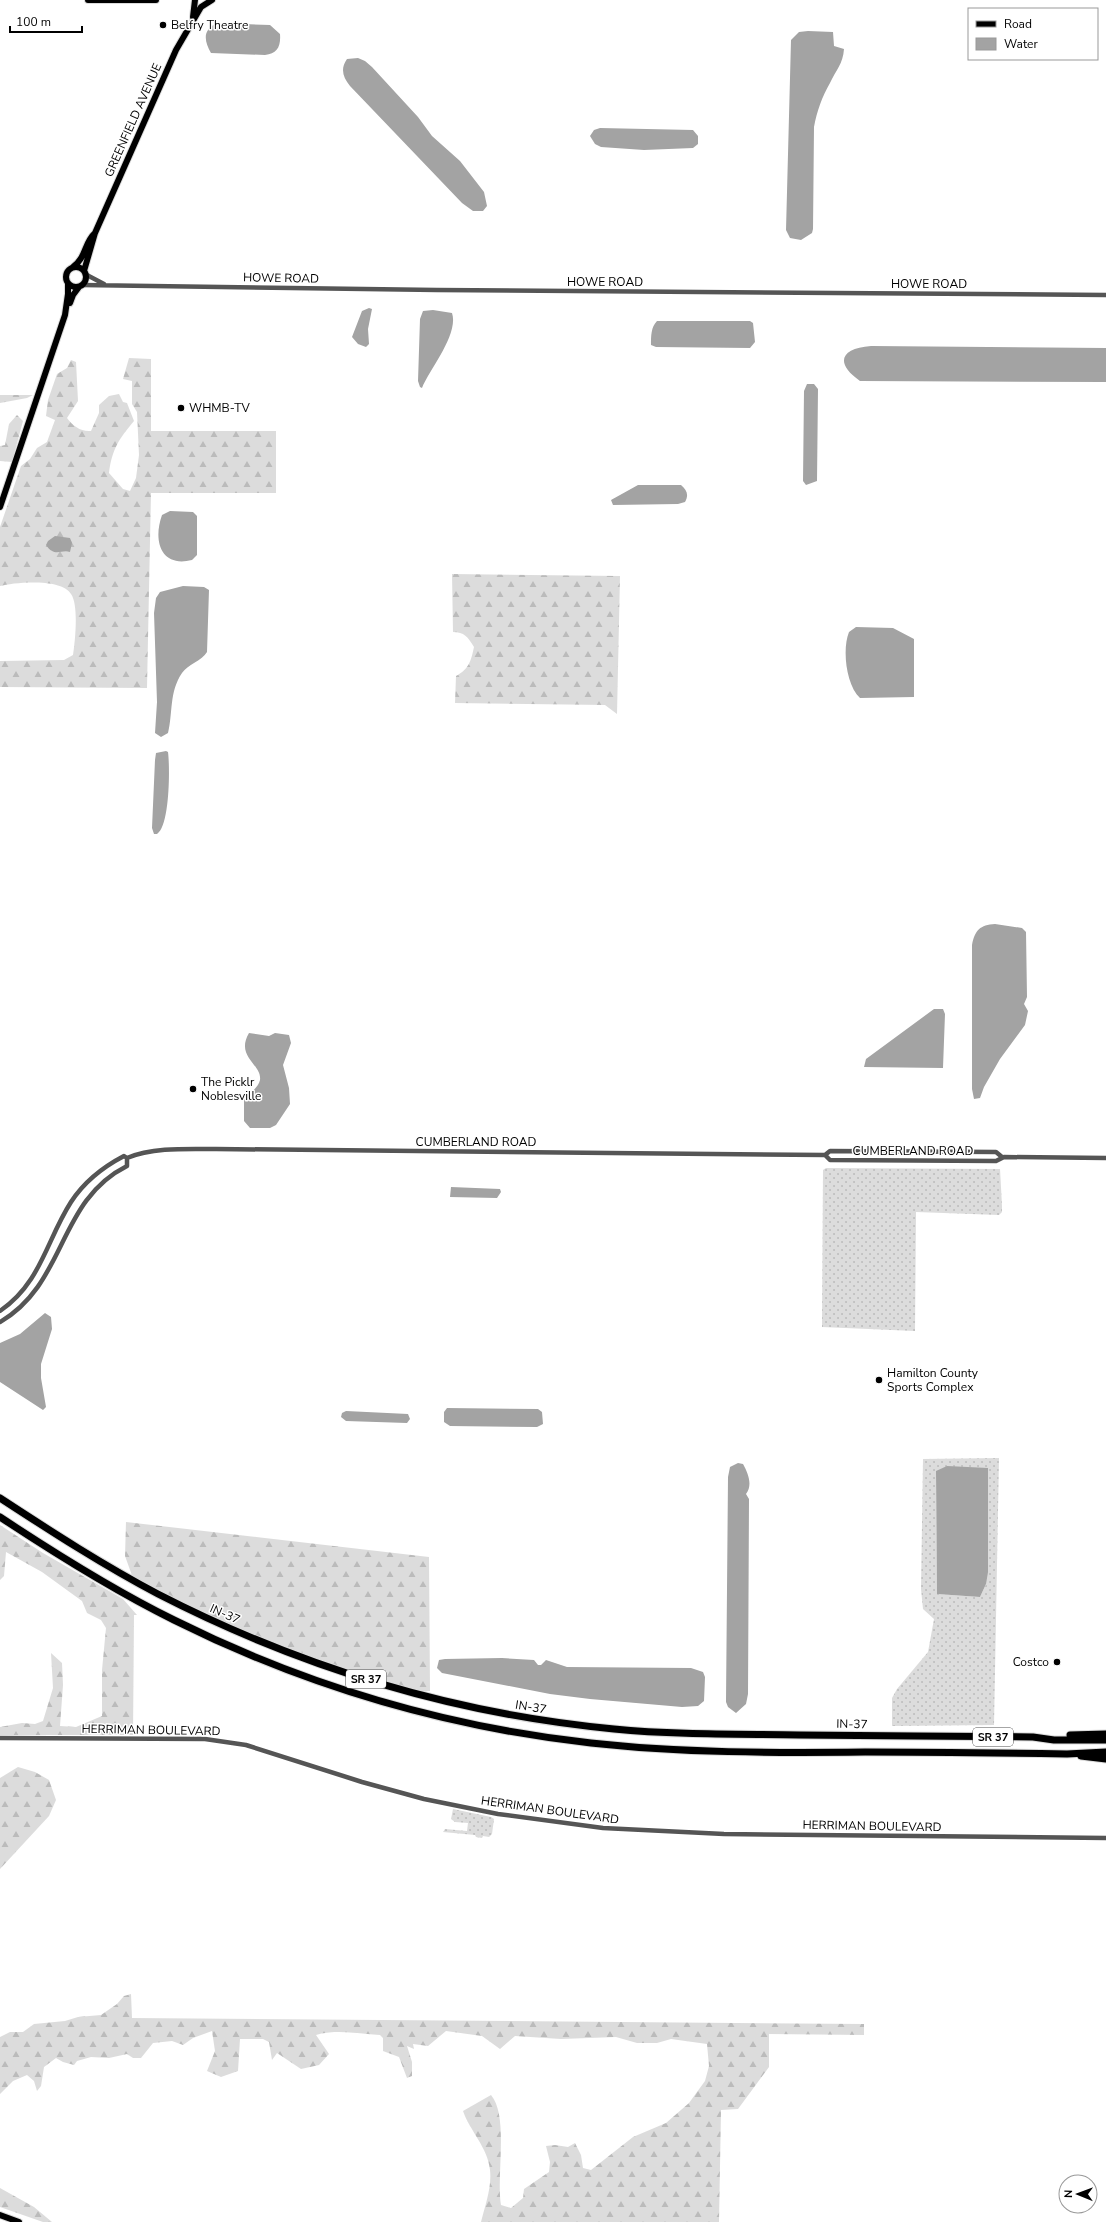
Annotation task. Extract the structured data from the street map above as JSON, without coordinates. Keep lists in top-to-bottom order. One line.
{"streets":{"highway":["IN-37","SR 37"],"main road":["GREENFIELD AVENUE"],"street":["HOWE ROAD","CUMBERLAND ROAD","HERRIMAN BOULEVARD"]},"crossings":[["GREENFIELD AVENUE","HOWE ROAD"]],"places":["Belfry Theatre","WHMB-TV","The Picklr Noblesville","Hamilton County Sports Complex","Costco"],"legend":["Road","Water"],"scale_bar":"100 m","north":"left"}
